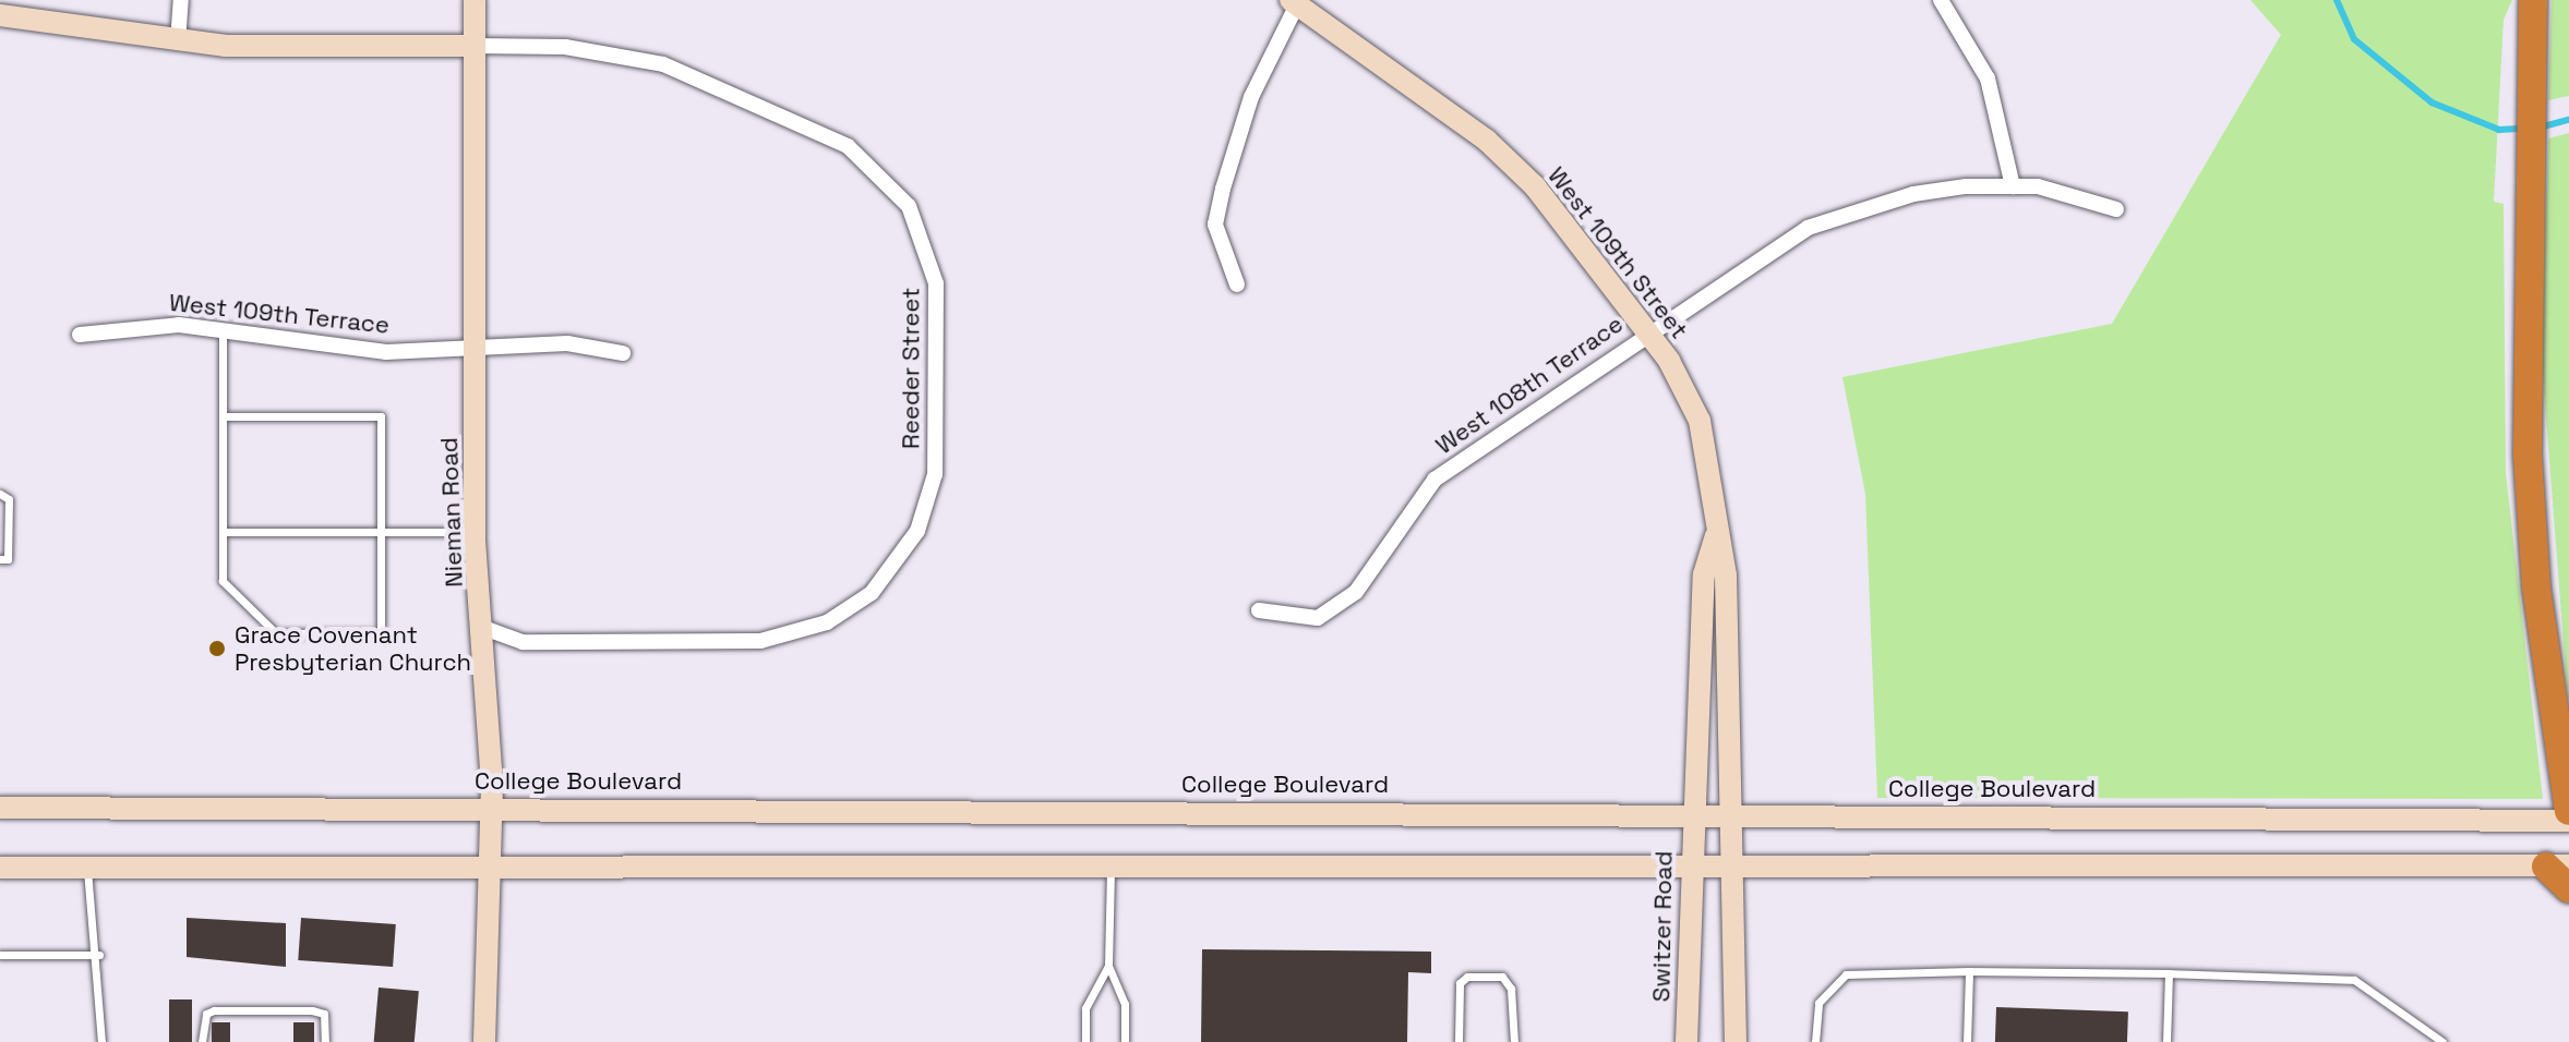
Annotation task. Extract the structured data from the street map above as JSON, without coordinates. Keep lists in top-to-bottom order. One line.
{"streets":{"main road":["West 109th Street","Nieman Road","College Boulevard","Switzer Road"],"street":["West 109th Terrace","Reeder Street","West 108th Terrace"]},"crossings":[["West 109th Street","West 108th Terrace"],["West 109th Street","College Boulevard"],["West 109th Street","Switzer Road"],["West 109th Terrace","Nieman Road"],["Reeder Street","Nieman Road"],["Nieman Road","College Boulevard"],["College Boulevard","Switzer Road"]],"places":["Grace Covenant Presbyterian Church"]}
